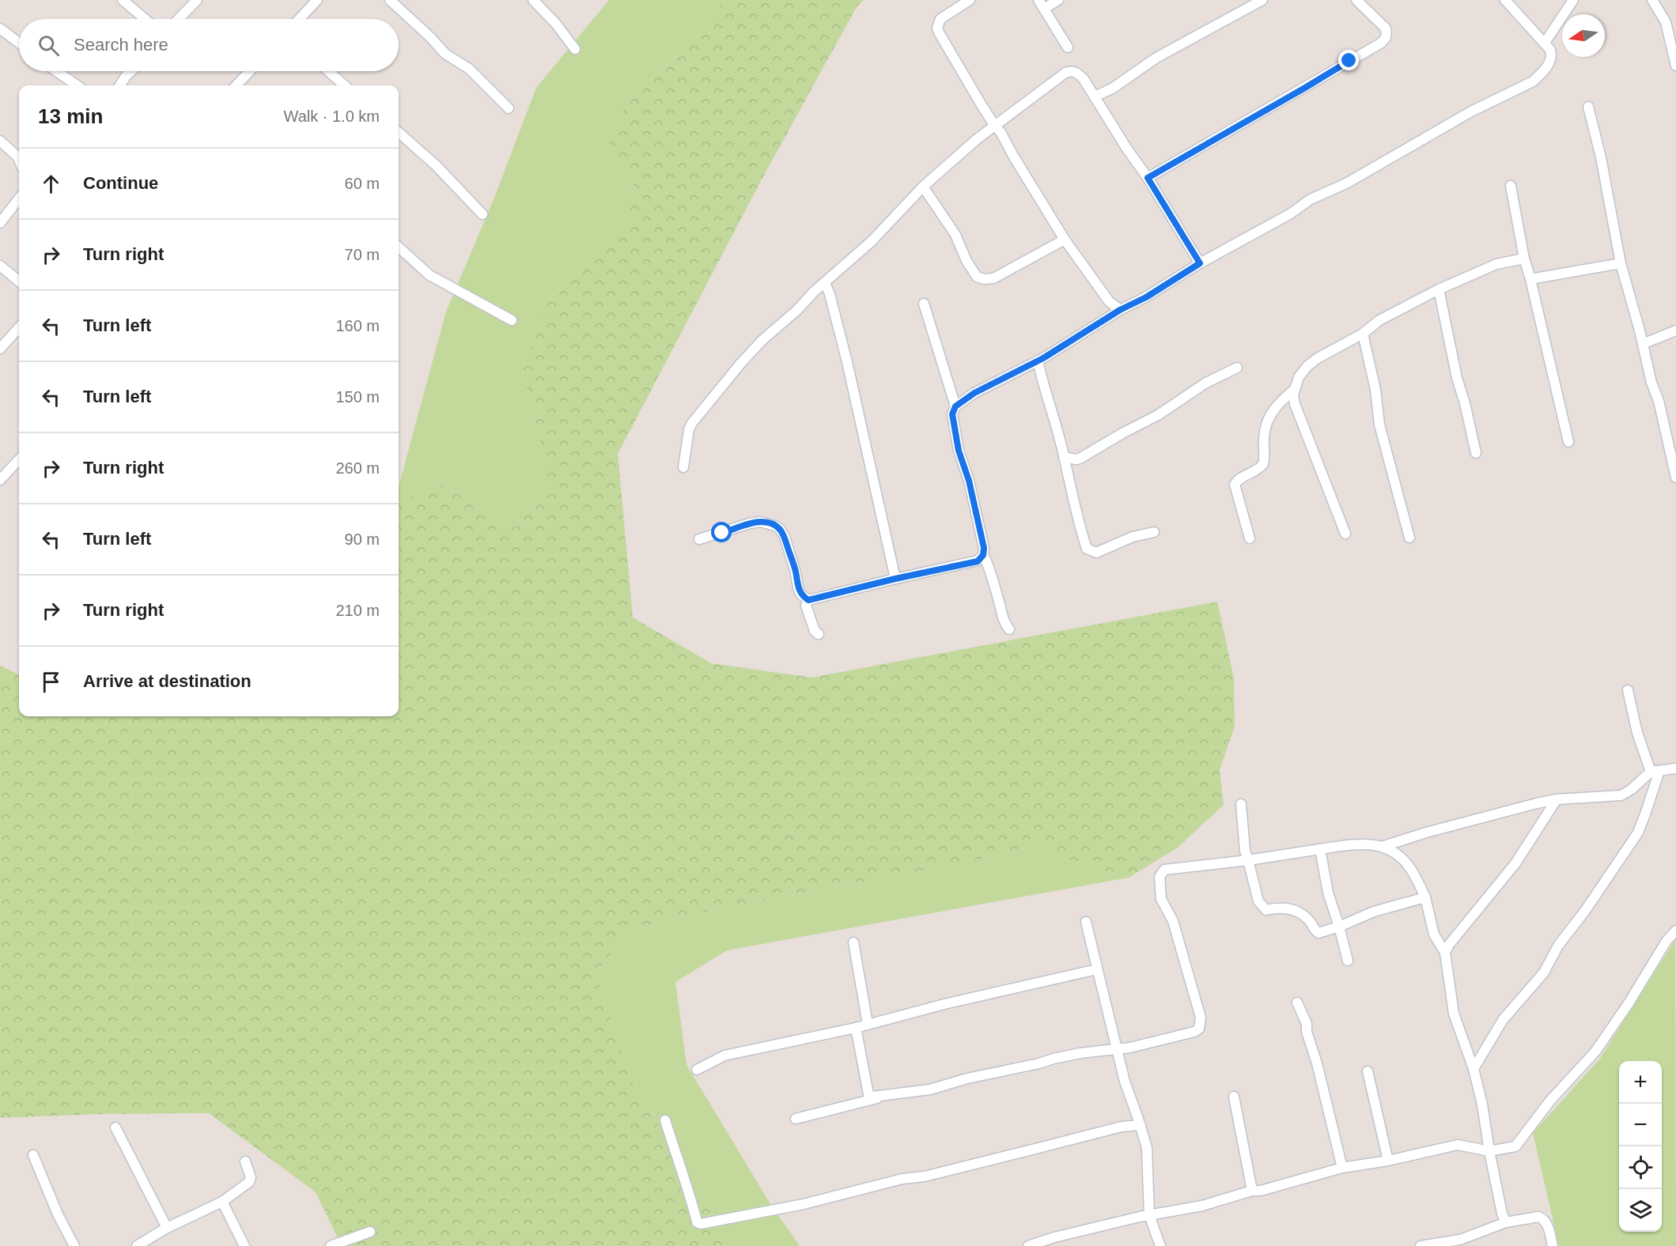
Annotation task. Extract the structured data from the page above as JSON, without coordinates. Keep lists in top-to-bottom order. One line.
{"north":"left","page":{"search":"Search here","heading":["13 min","Walk · 1.0 km"],"list":[["Continue","60 m"],["Turn right","70 m"],["Turn left","160 m"],["Turn left","150 m"],["Turn right","260 m"],["Turn left","90 m"],["Turn right","210 m"],"Arrive at destination"],"map_buttons":["+","−"]}}
